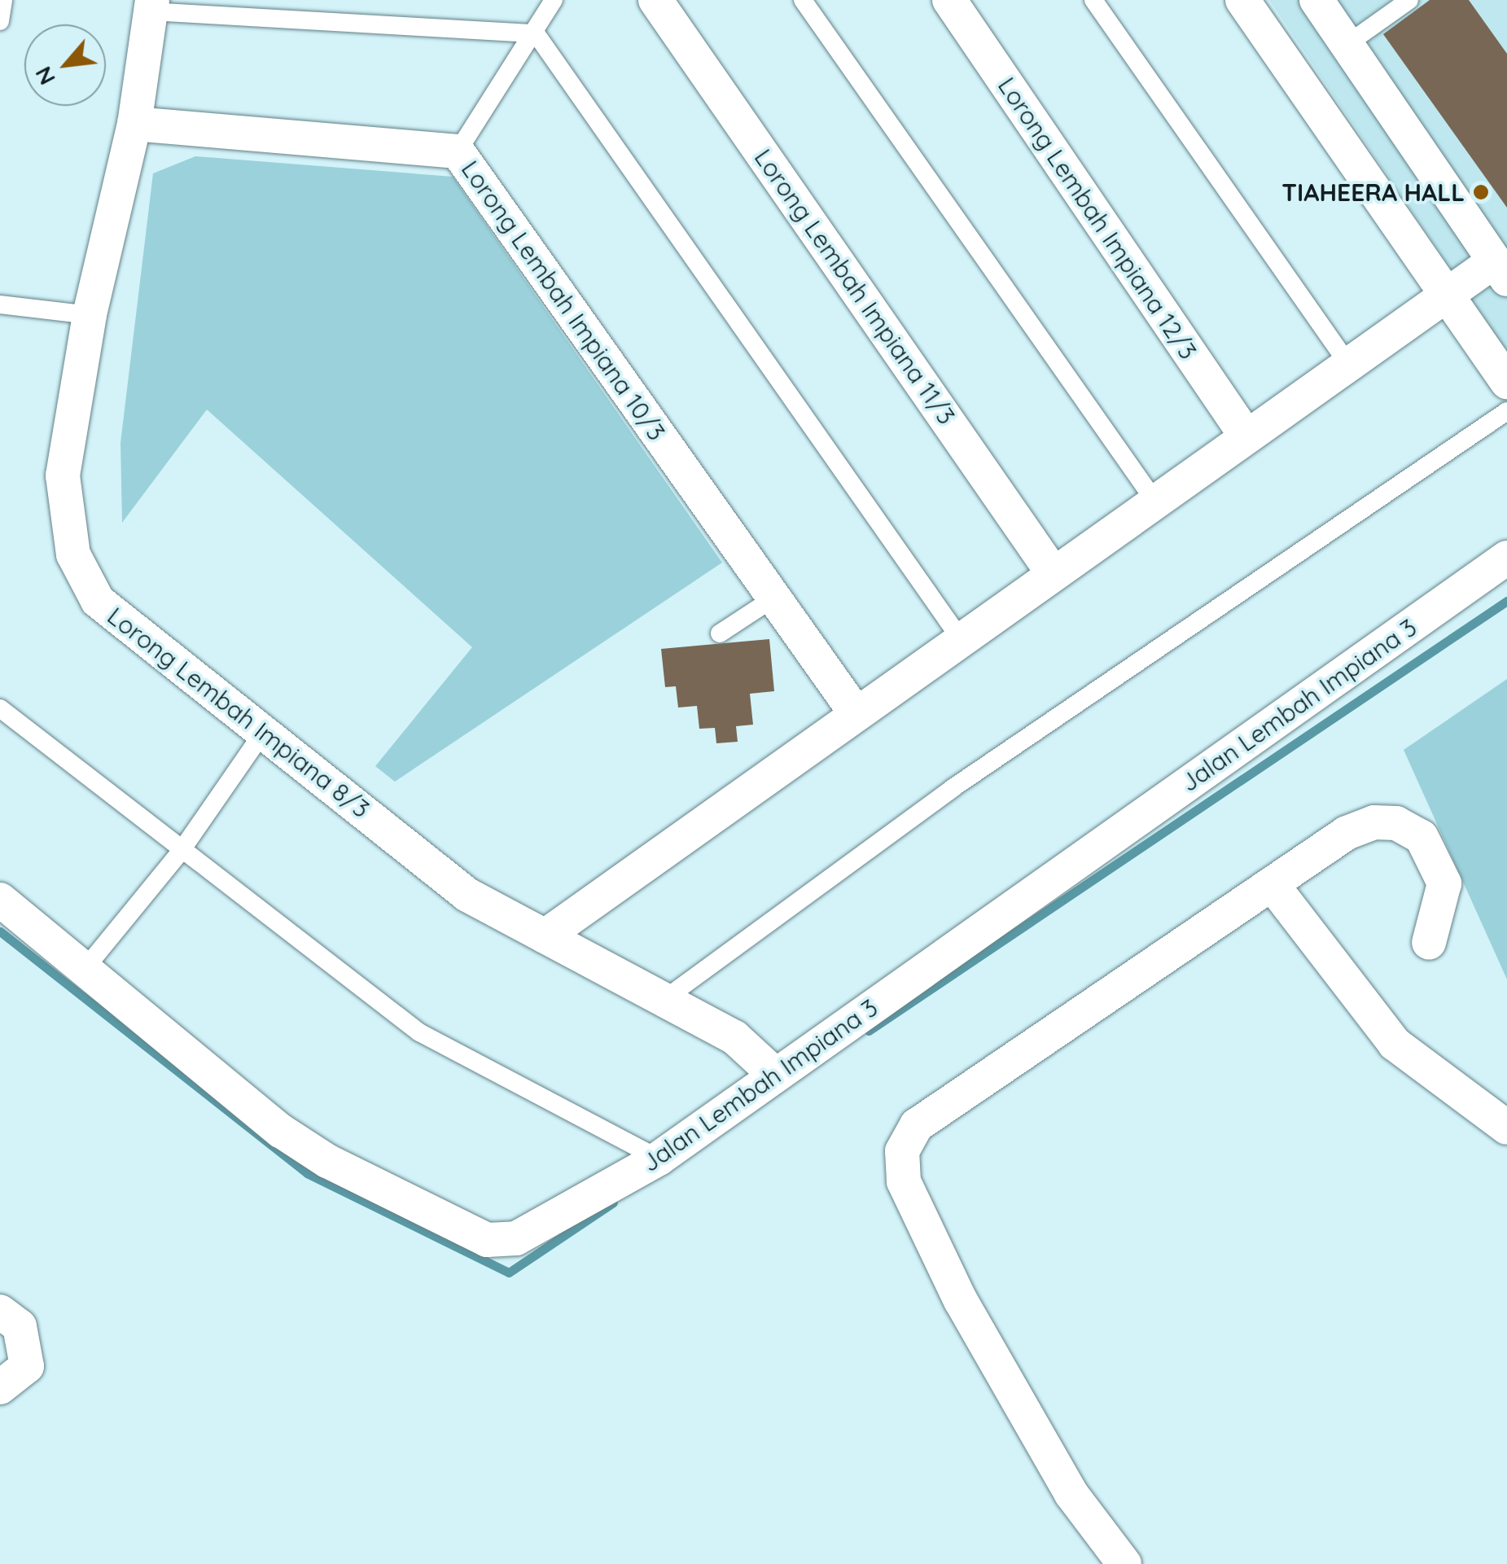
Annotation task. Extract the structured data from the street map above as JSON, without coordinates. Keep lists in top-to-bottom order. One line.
{"streets":{"street":["Lorong Lembah Impiana 12/3","Lorong Lembah Impiana 11/3","Lorong Lembah Impiana 10/3","Jalan Lembah Impiana 3","Lorong Lembah Impiana 8/3"]},"crossings":[["Lorong Lembah Impiana 10/3","Lorong Lembah Impiana 8/3"],["Jalan Lembah Impiana 3","Lorong Lembah Impiana 8/3"]],"places":["TIAHEERA HALL"],"north":"bottom left"}
